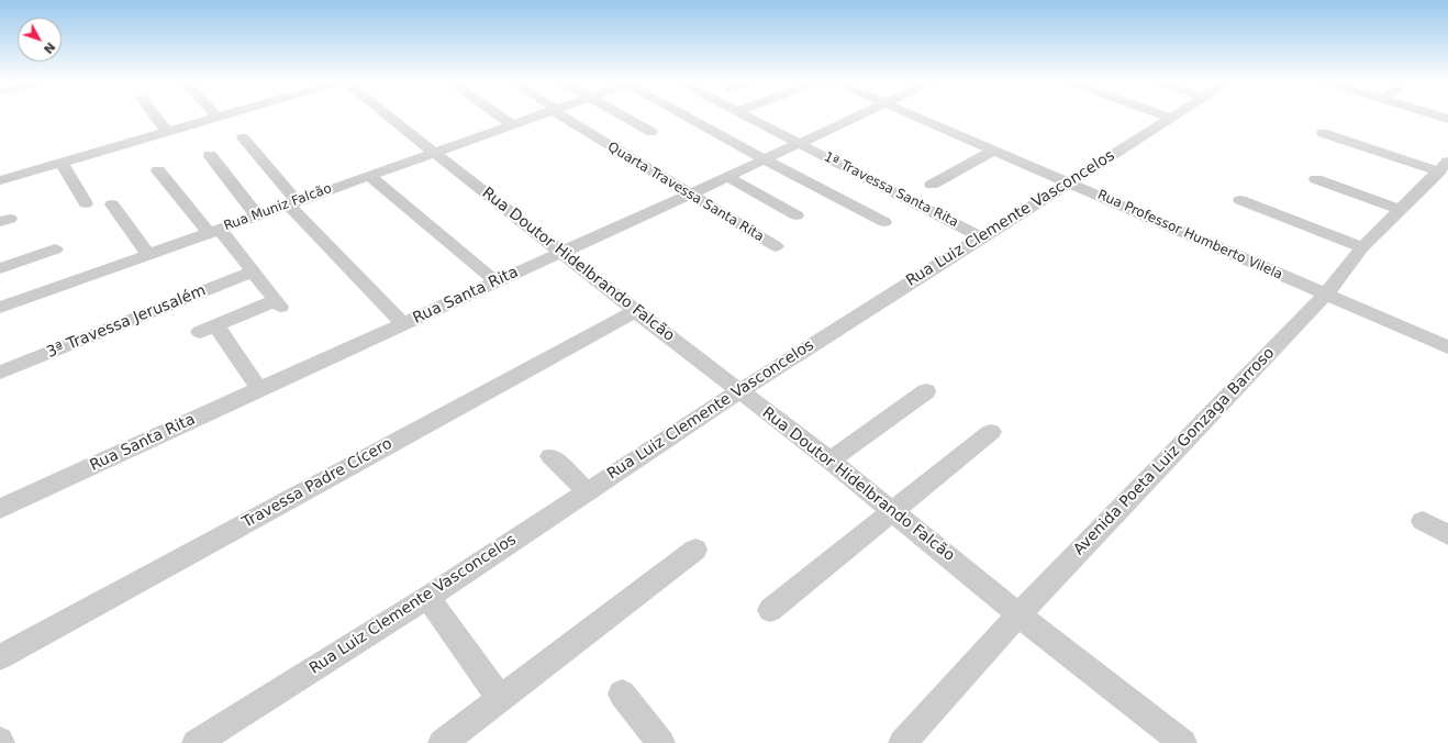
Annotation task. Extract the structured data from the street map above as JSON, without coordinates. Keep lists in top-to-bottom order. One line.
{"streets":{"street":["1ª Travessa Santa Rita","Quarta Travessa Santa Rita","Rua Muniz Falcão","Rua Luiz Clemente Vasconcelos","Rua Professor Humberto Vilela","Rua Doutor Hidelbrando Falcão","Rua Santa Rita","3ª Travessa Jerusalém","Avenida Poeta Luiz Gonzaga Barroso","Travessa Padre Cícero"]},"crossings":[["1ª Travessa Santa Rita","Rua Luiz Clemente Vasconcelos"],["1ª Travessa Santa Rita","Rua Santa Rita"],["Quarta Travessa Santa Rita","Rua Santa Rita"],["Rua Muniz Falcão","Rua Doutor Hidelbrando Falcão"],["Rua Luiz Clemente Vasconcelos","Rua Professor Humberto Vilela"],["Rua Luiz Clemente Vasconcelos","Rua Doutor Hidelbrando Falcão"],["Rua Professor Humberto Vilela","Avenida Poeta Luiz Gonzaga Barroso"],["Rua Doutor Hidelbrando Falcão","Rua Santa Rita"],["Rua Doutor Hidelbrando Falcão","Avenida Poeta Luiz Gonzaga Barroso"],["Rua Doutor Hidelbrando Falcão","Travessa Padre Cícero"]],"north":"bottom right"}
